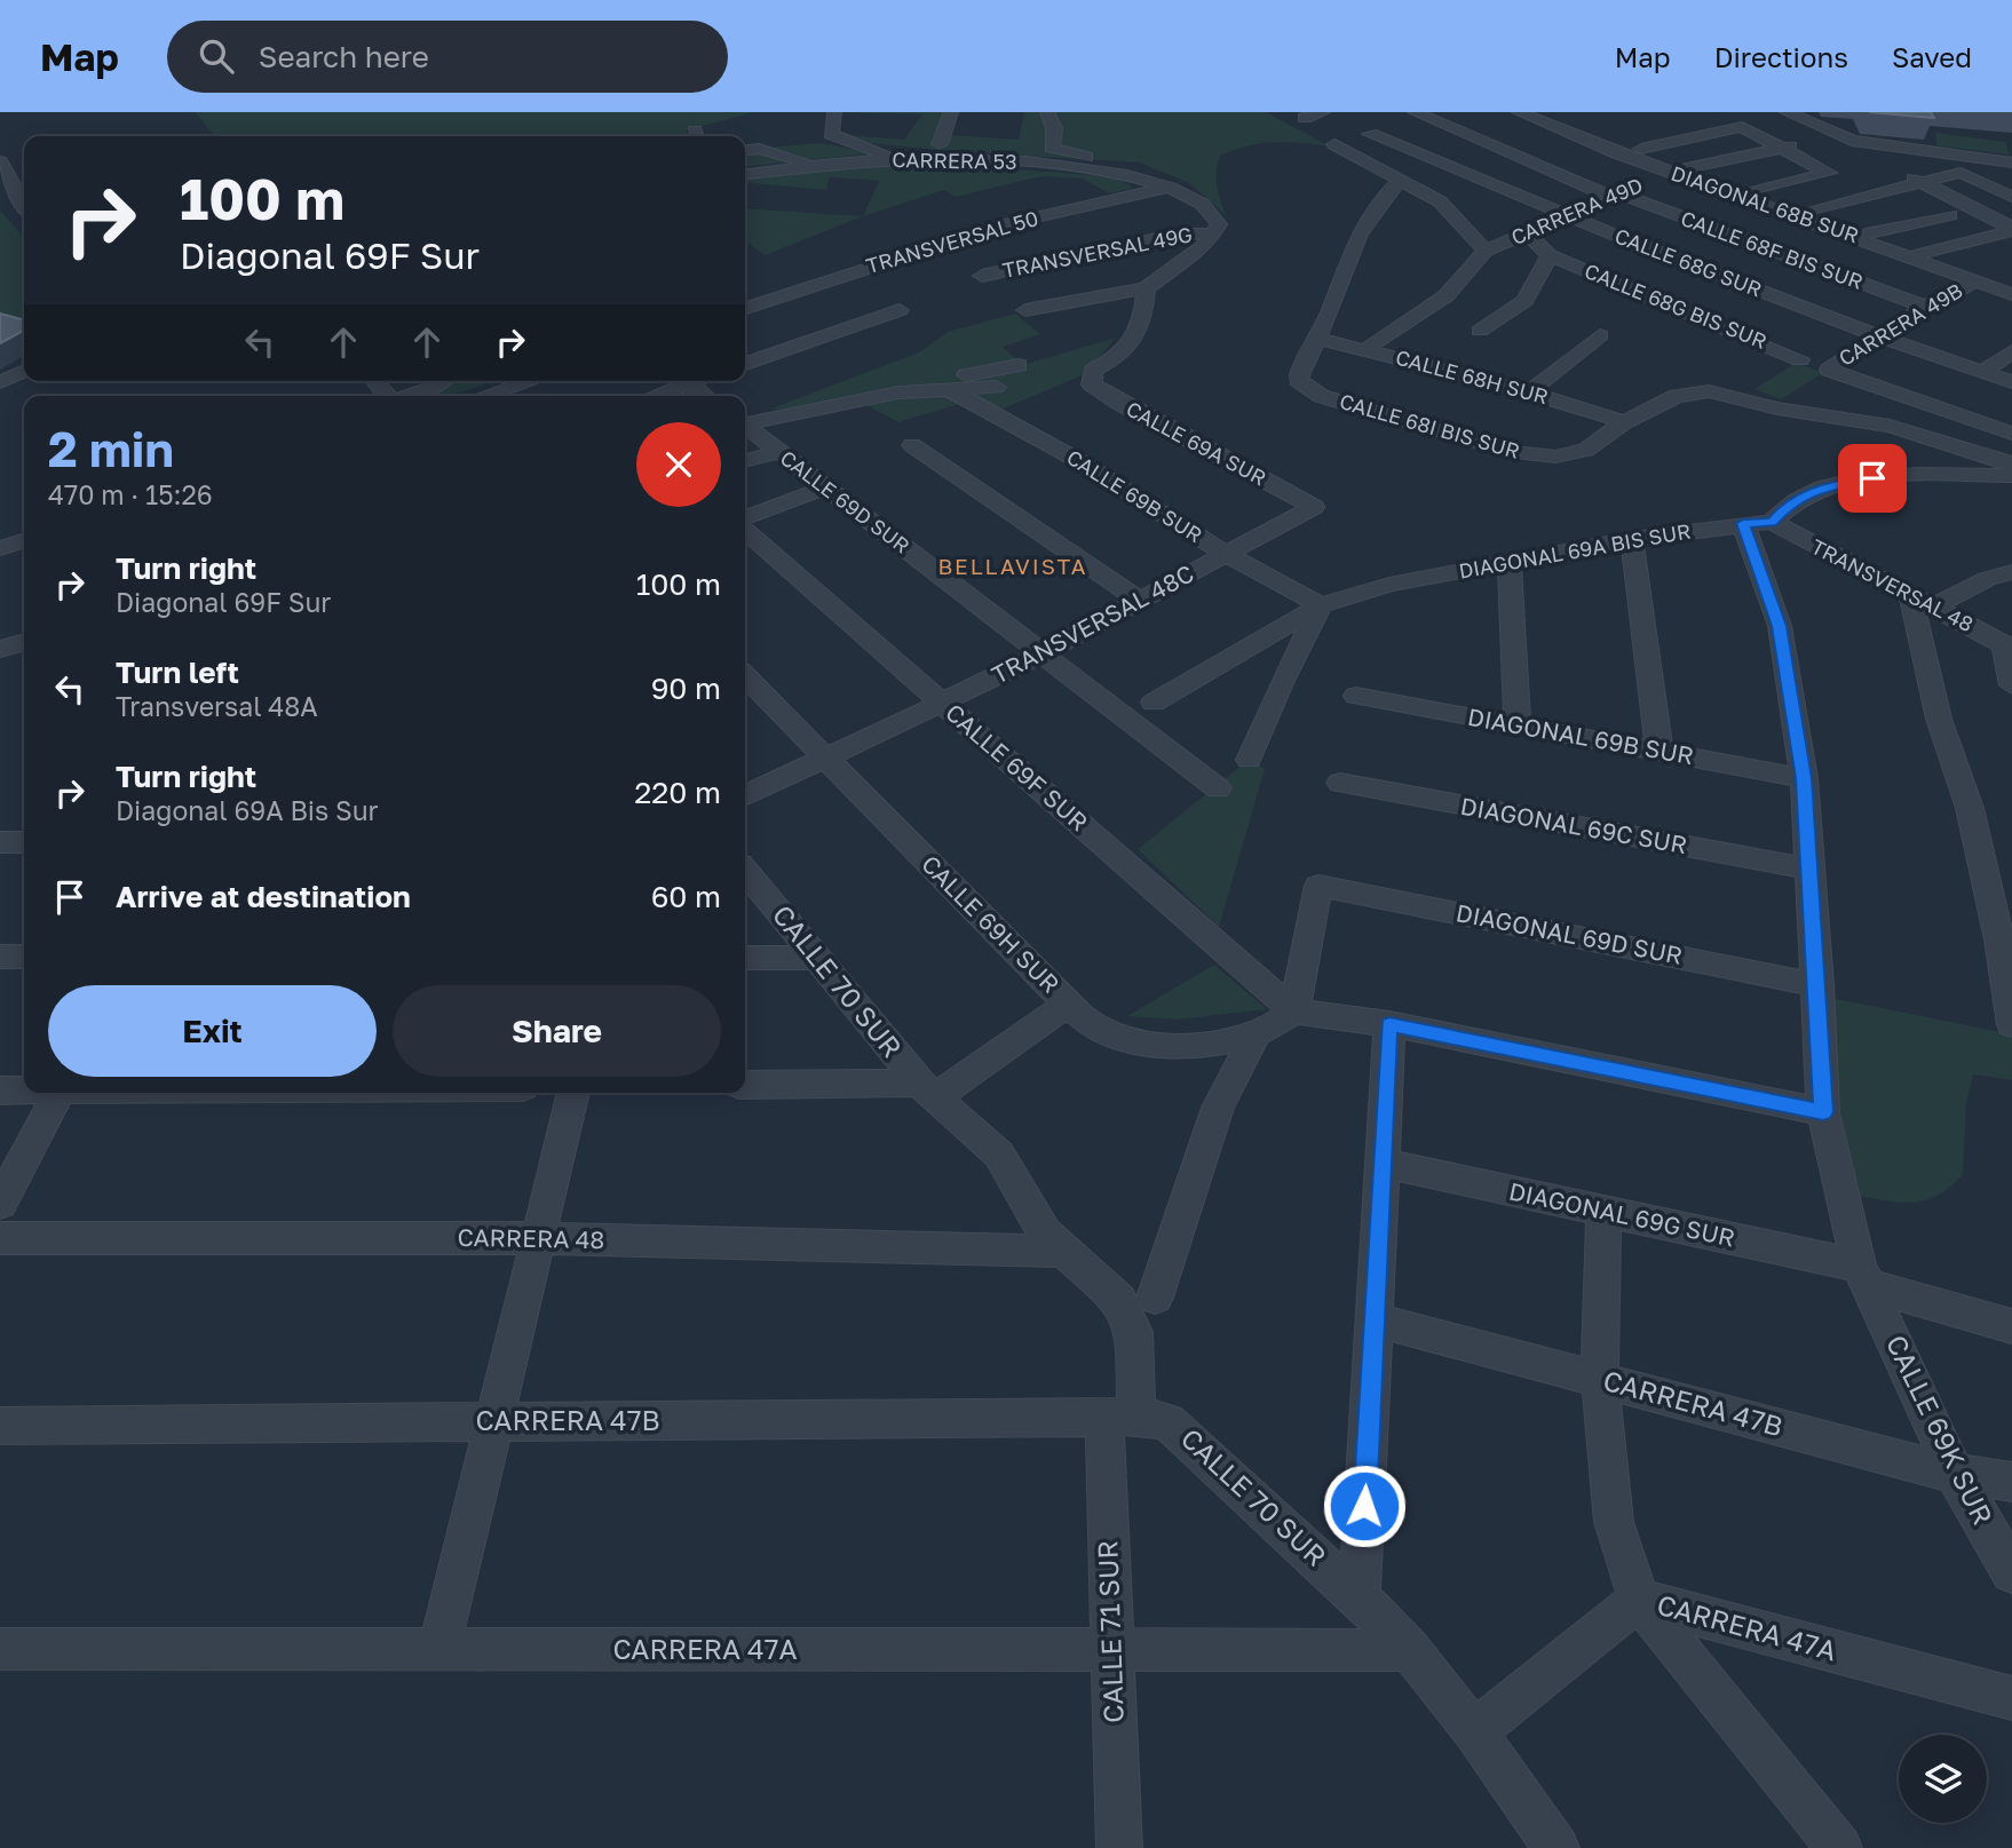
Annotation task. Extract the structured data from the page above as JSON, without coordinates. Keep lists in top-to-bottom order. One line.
{"streets":{"street":["CARRERA 53","DIAGONAL 68B SUR","CARRERA 49D","TRANSVERSAL 50","CALLE 68F BIS SUR","TRANSVERSAL 49G","CALLE 68G SUR","CALLE 68G BIS SUR","CARRERA 49B","CALLE 68H SUR","CALLE 68I BIS SUR","CALLE 69A SUR","CALLE 69B SUR","CALLE 69D SUR","DIAGONAL 69A BIS SUR","TRANSVERSAL 48","TRANSVERSAL 48C","DIAGONAL 69B SUR","CALLE 69F SUR","DIAGONAL 69C SUR","CALLE 69H SUR","DIAGONAL 69D SUR","CALLE 70 SUR","DIAGONAL 69G SUR","CARRERA 48","CARRERA 47B","CALLE 69K SUR","CARRERA 47A","CALLE 71 SUR"]},"crossings":[["CARRERA 53","TRANSVERSAL 50"],["DIAGONAL 68B SUR","CARRERA 49D"],["DIAGONAL 68B SUR","CARRERA 49B"],["CARRERA 49D","CALLE 68F BIS SUR"],["CARRERA 49D","CALLE 68G SUR"],["CALLE 68F BIS SUR","CARRERA 49B"],["CALLE 68G SUR","CARRERA 49B"],["CALLE 68H SUR","CALLE 68I BIS SUR"],["CALLE 69A SUR","TRANSVERSAL 48C"],["CALLE 69B SUR","DIAGONAL 69A BIS SUR"],["CALLE 69B SUR","TRANSVERSAL 48C"],["CALLE 69D SUR","TRANSVERSAL 48C"],["DIAGONAL 69A BIS SUR","TRANSVERSAL 48"],["DIAGONAL 69A BIS SUR","CALLE 69K SUR"],["TRANSVERSAL 48","CALLE 69K SUR"],["TRANSVERSAL 48C","CALLE 69F SUR"],["TRANSVERSAL 48C","CALLE 69H SUR"],["DIAGONAL 69B SUR","CALLE 69K SUR"],["CALLE 69F SUR","CALLE 69H SUR"],["CALLE 69F SUR","DIAGONAL 69D SUR"],["DIAGONAL 69C SUR","CALLE 69K SUR"],["CALLE 69H SUR","DIAGONAL 69D SUR"],["DIAGONAL 69D SUR","CALLE 69K SUR"],["CALLE 70 SUR","CARRERA 48"],["CALLE 70 SUR","CARRERA 47B"],["CALLE 70 SUR","CARRERA 47A"],["CALLE 70 SUR","CALLE 71 SUR"],["DIAGONAL 69G SUR","CALLE 69K SUR"],["CARRERA 47B","CALLE 69K SUR"],["CARRERA 47B","CALLE 71 SUR"],["CARRERA 47A","CALLE 71 SUR"]],"districts":["BELLAVISTA"],"page":{"header":"Map","search":"Search here","nav":["Map","Directions","Saved"],"turn":["100 m","Diagonal 69F Sur"],"heading":["2 min","470 m · 15:26"],"list":[{"name":"Turn right","note":"Diagonal 69F Sur","value":"100 m"},{"name":"Turn left","note":"Transversal 48A","value":"90 m"},{"name":"Turn right","note":"Diagonal 69A Bis Sur","value":"220 m"},{"name":"Arrive at destination","value":"60 m"}],"buttons":["Exit","Share"]}}
